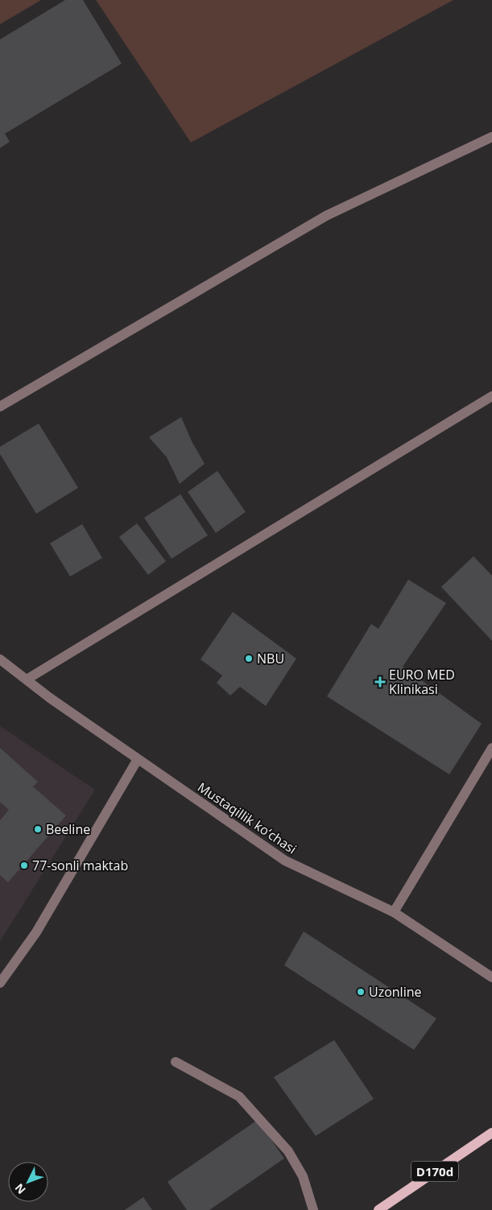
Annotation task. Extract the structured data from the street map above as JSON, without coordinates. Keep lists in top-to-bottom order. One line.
{"streets":{"main road":["D170d"],"street":["Mustaqillik ko‘chasi"]},"places":{"other":["NBU","Beeline","77-sonli maktab","Uzonline"],"health":["EURO MED Klinikasi"]},"north":"bottom left"}
